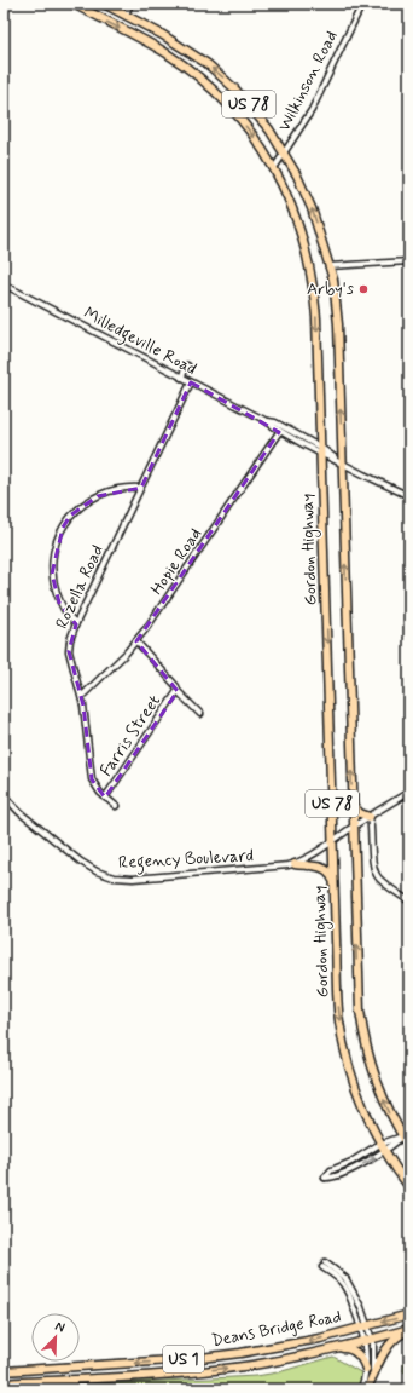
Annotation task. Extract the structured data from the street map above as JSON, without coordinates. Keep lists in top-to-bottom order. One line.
{"streets":{"highway":["US 78","Gordon Highway","Deans Bridge Road","US 1"],"street":["Wilkinson Road","Milledgeville Road","Hopie Road","Rozella Road","Farris Street","Regency Boulevard"]},"crossings":[["Wilkinson Road","Gordon Highway"],["Milledgeville Road","Gordon Highway"],["Milledgeville Road","Hopie Road"],["Milledgeville Road","Rozella Road"],["Gordon Highway","Regency Boulevard"],["Hopie Road","Rozella Road"],["Hopie Road","Farris Street"],["Rozella Road","Farris Street"]],"places":["Arby's"],"north":"top right"}
